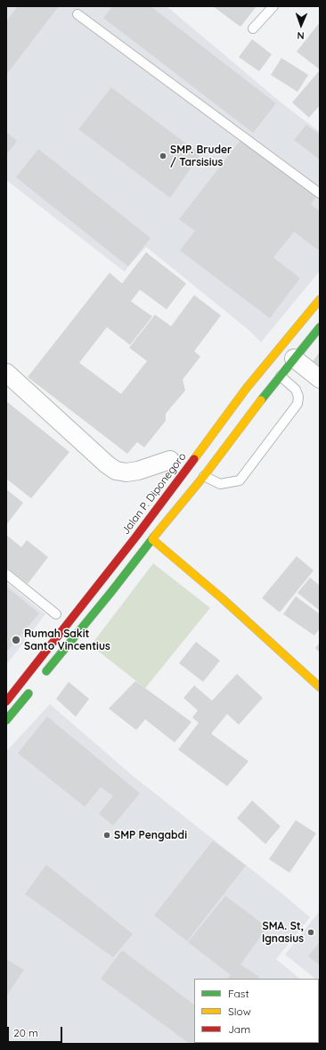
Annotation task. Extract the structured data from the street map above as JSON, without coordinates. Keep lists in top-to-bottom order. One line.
{"streets":{"main road":["Jalan P. Diponegoro"]},"places":["SMP. Bruder / Tarsisius","Rumah Sakit Santo Vincentius","SMP Pengabdi","SMA. St, Ignasius"],"legend":["Fast","Slow","Jam"],"scale_bar":"20 m","north":"bottom"}
